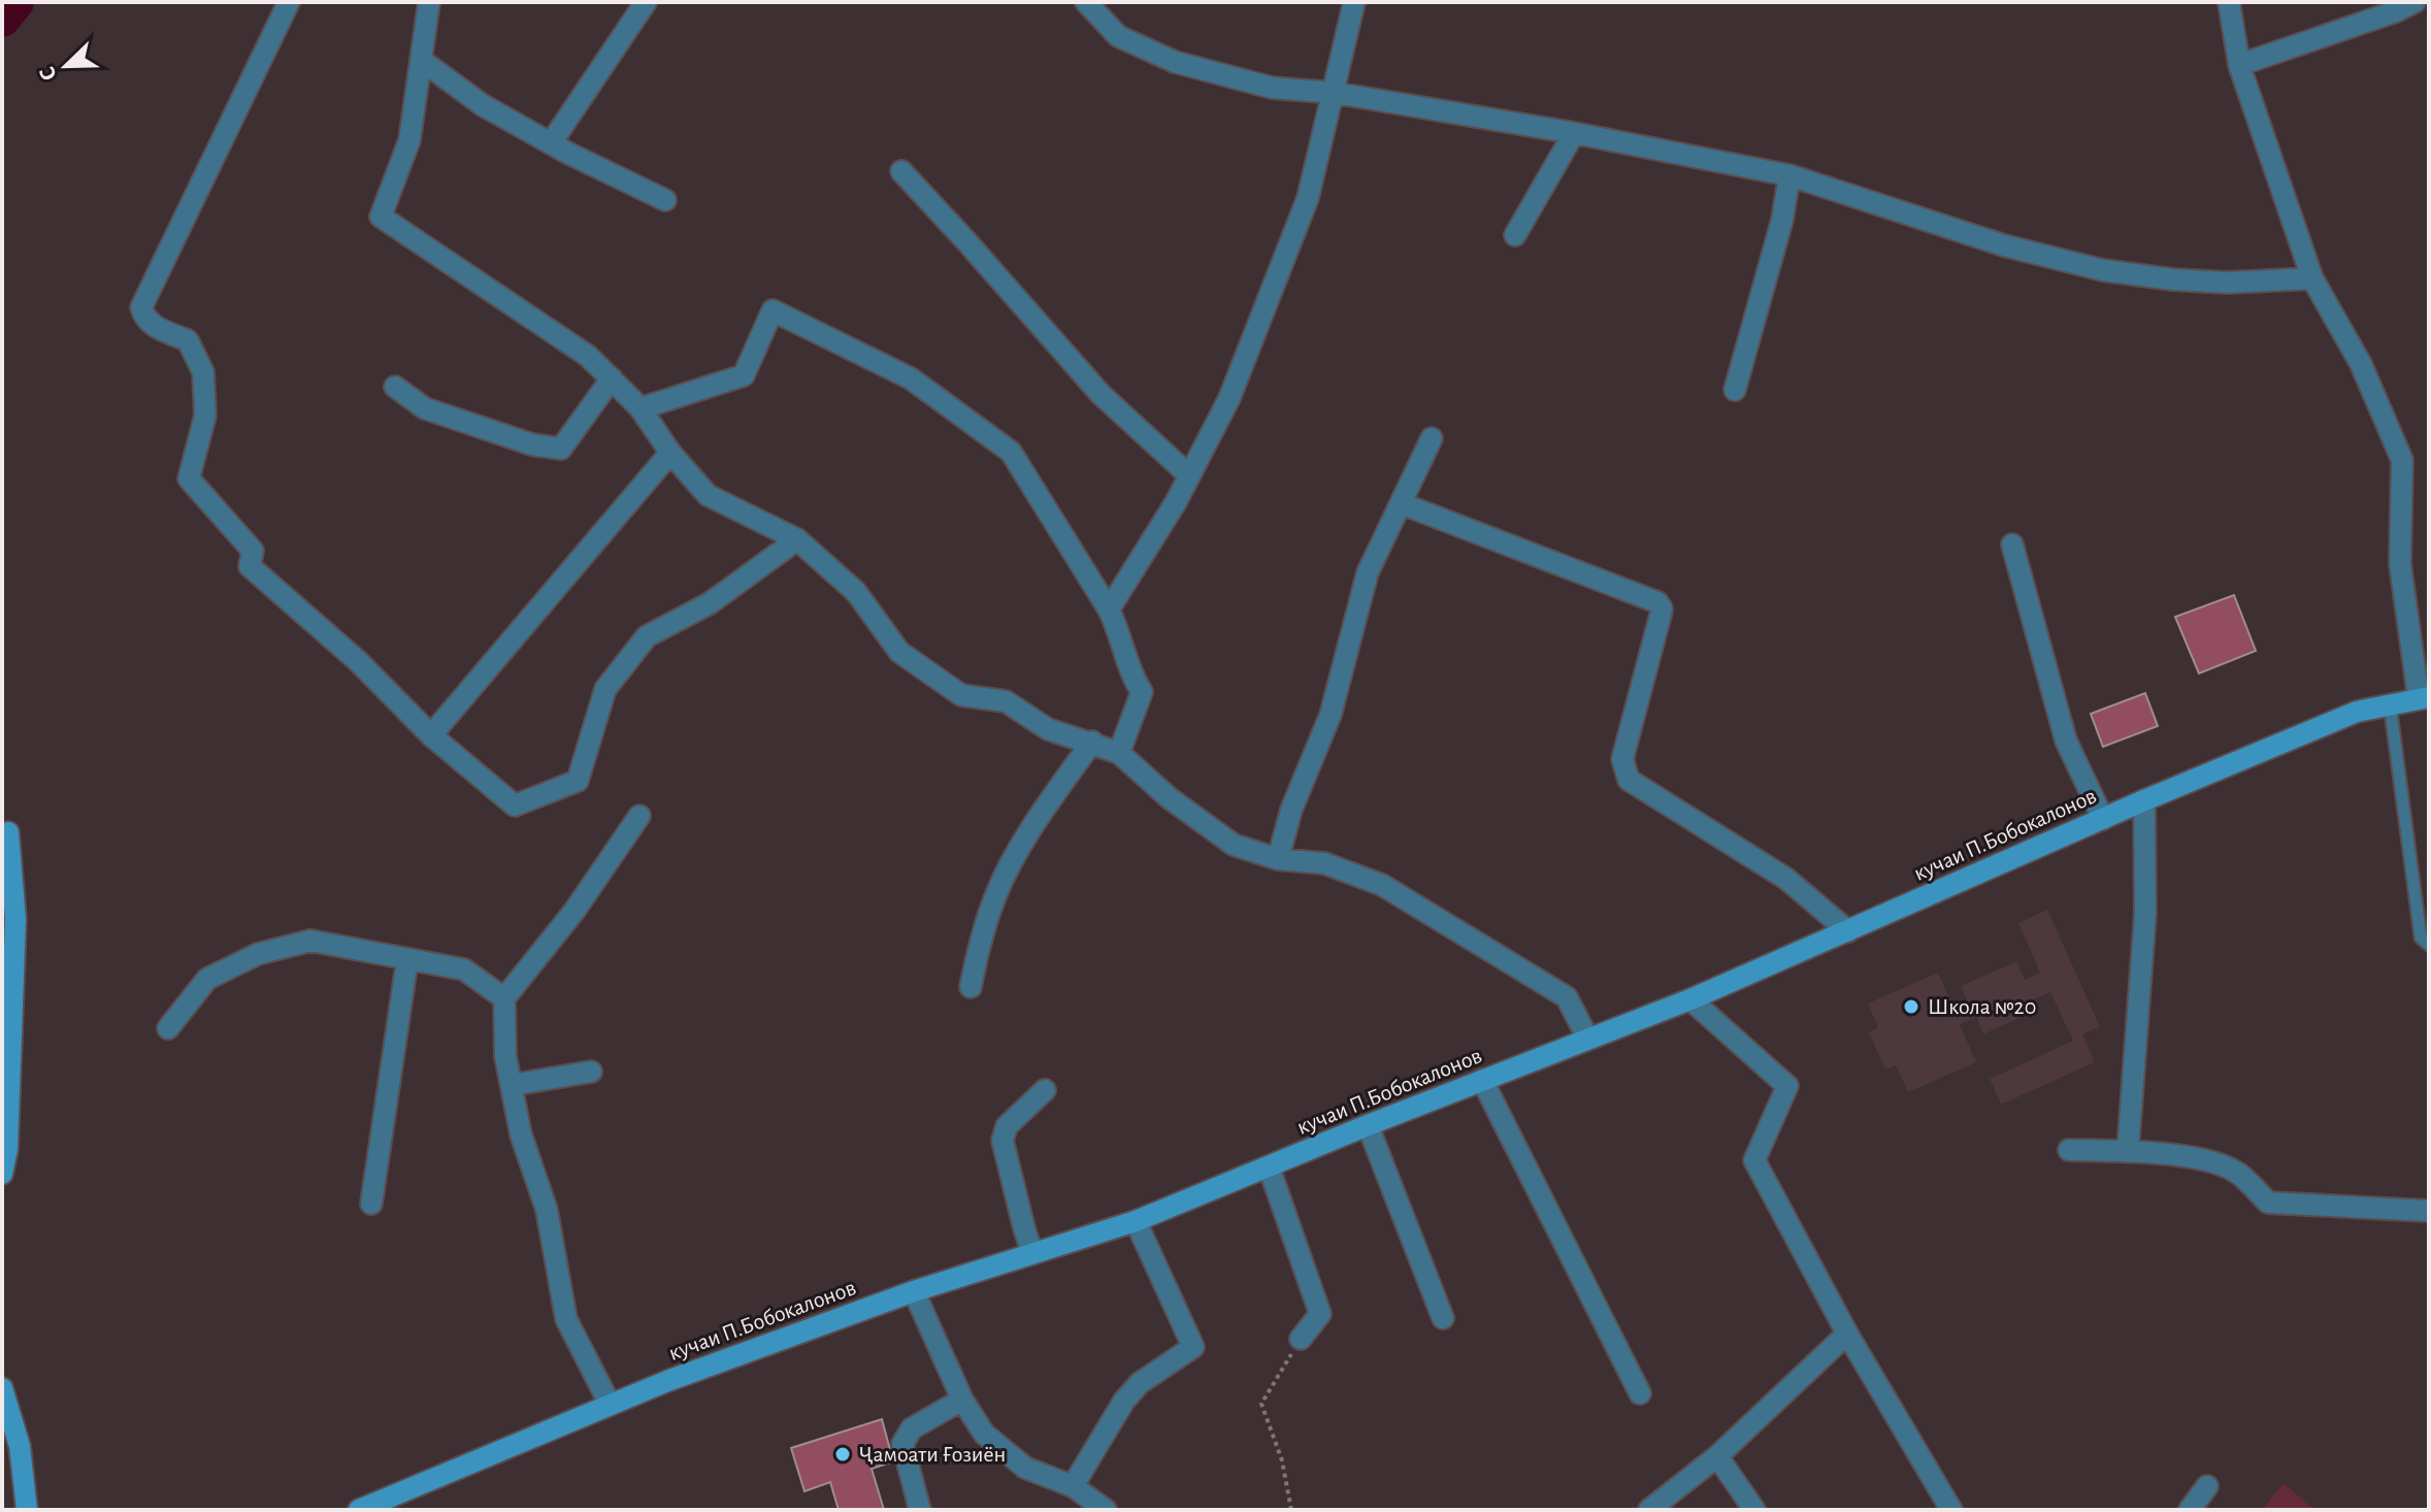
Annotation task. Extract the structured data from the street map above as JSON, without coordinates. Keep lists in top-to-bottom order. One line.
{"streets":{"main road":["кучаи П.Бобокалонов"]},"places":["Школа №20","Ҷамоати Ғозиён"],"north":"bottom left"}
